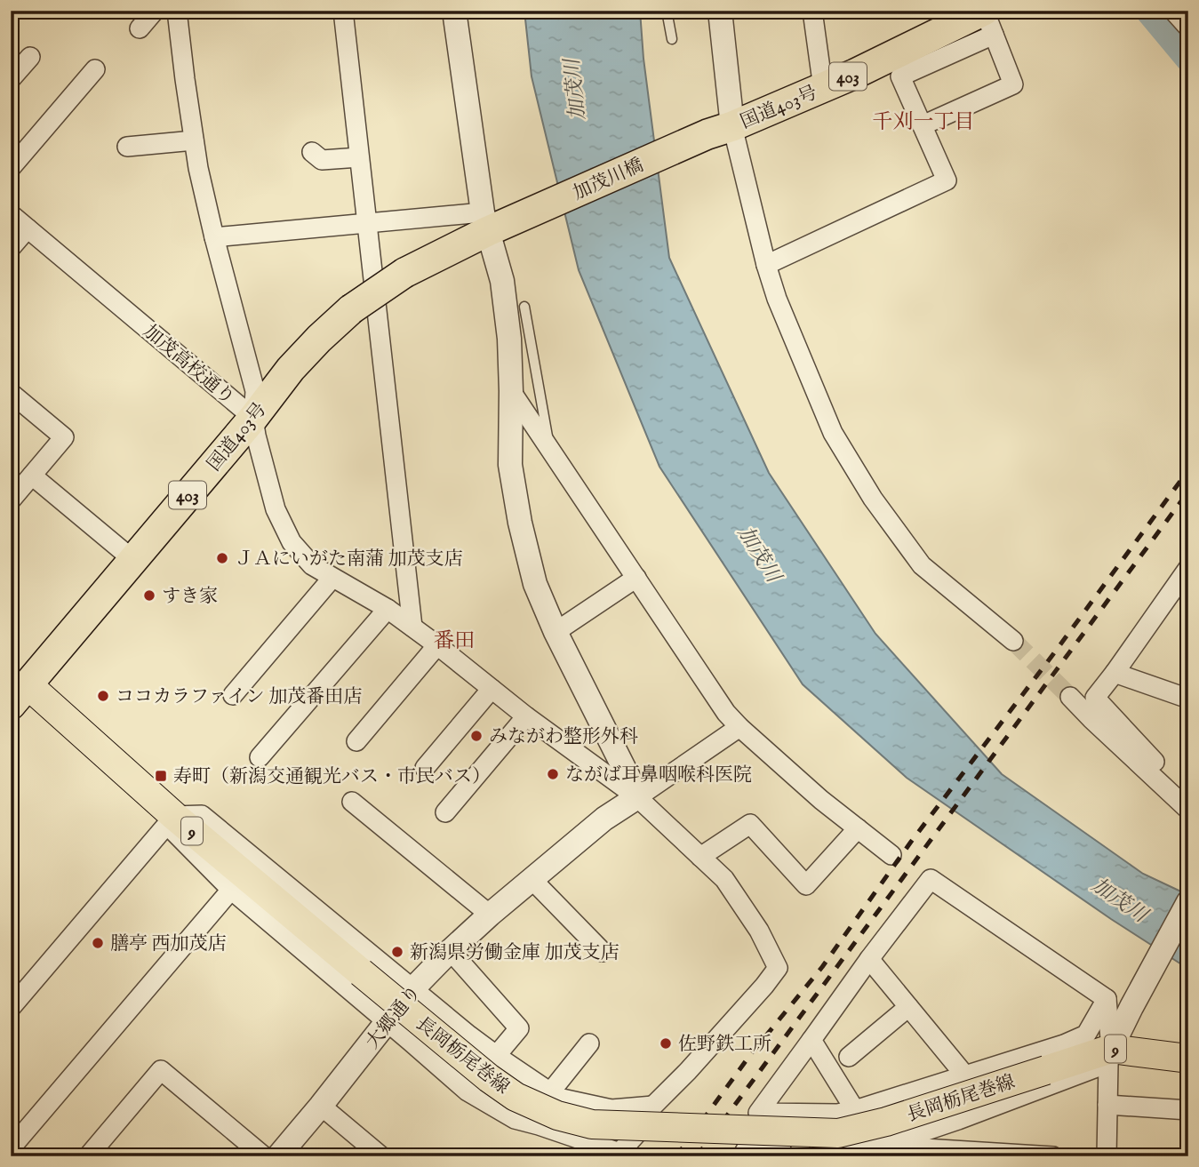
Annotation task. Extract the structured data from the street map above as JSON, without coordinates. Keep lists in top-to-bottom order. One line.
{"streets":{"highway":["403","国道403号","加茂川橋"],"main road":["9","長岡栃尾巻線"],"street":["加茂高校通り","大郷通り"]},"crossings":[["国道403号","加茂川橋"],["国道403号","加茂高校通り"],["国道403号","長岡栃尾巻線"],["加茂高校通り","大郷通り"]],"districts":["千刈一丁目","番田"],"water":["加茂川"],"places":{"other":["ＪＡにいがた南蒲 加茂支店","すき家","ココカラファイン 加茂番田店","みながわ整形外科","ながば耳鼻咽喉科医院","膳亭 西加茂店","新潟県労働金庫 加茂支店","佐野鉄工所"],"transit":["寿町（新潟交通観光バス・市民バス）"]}}
